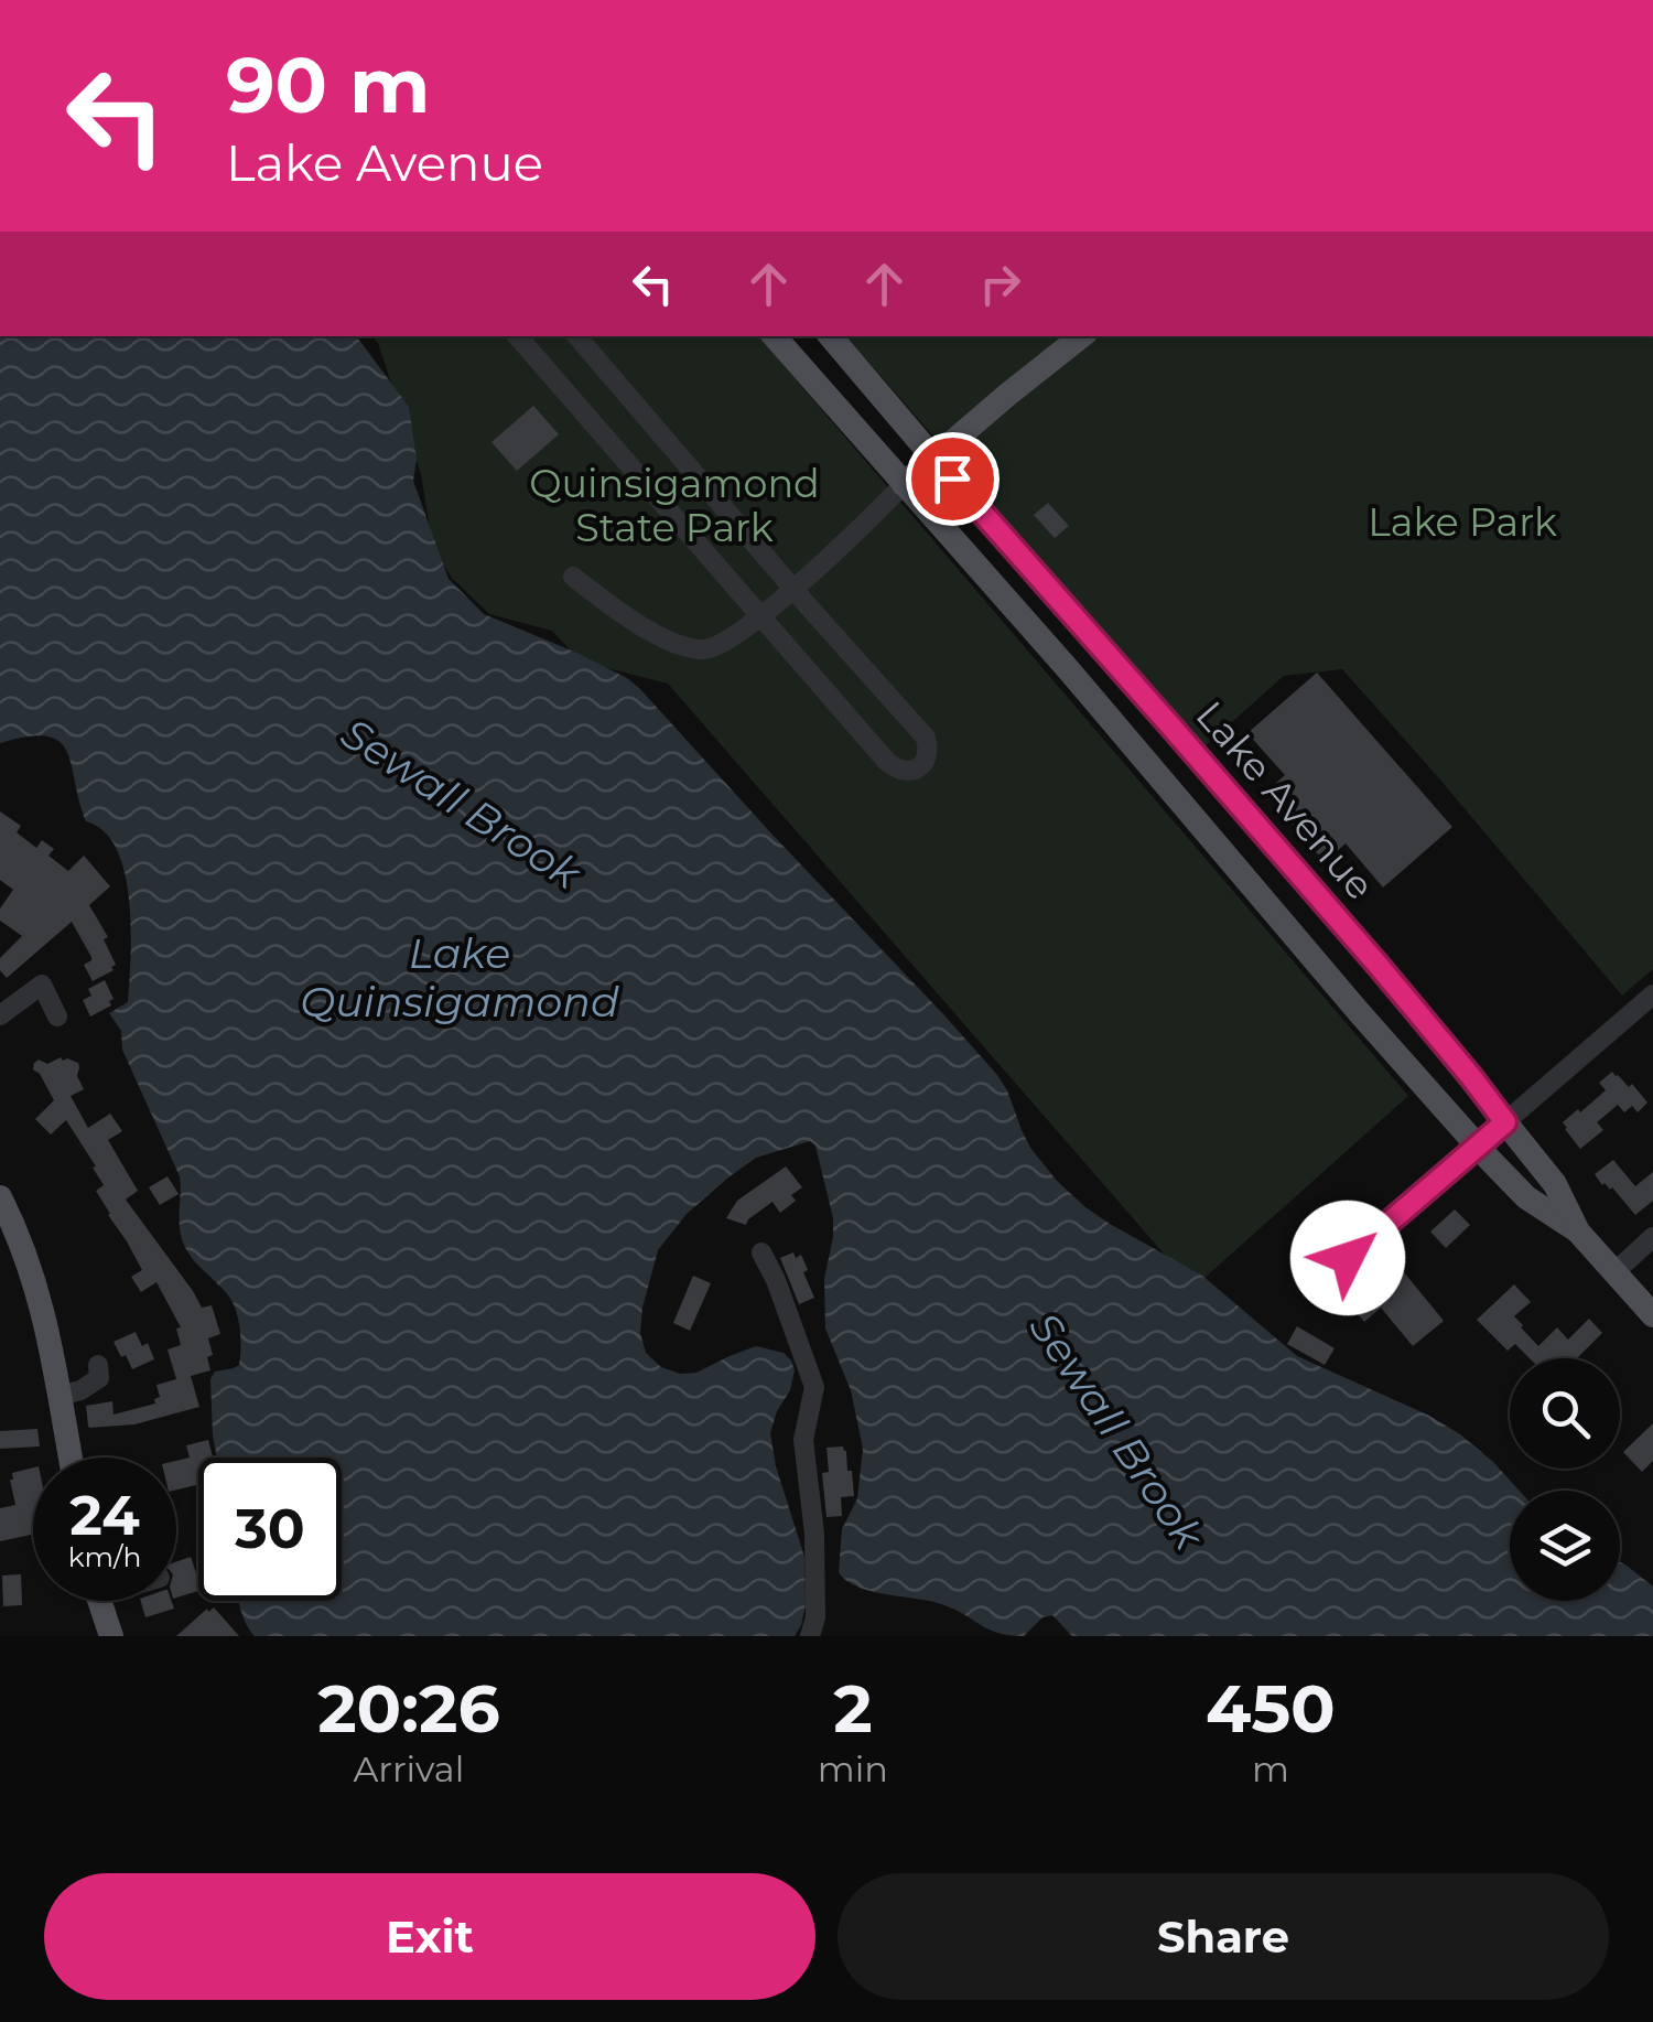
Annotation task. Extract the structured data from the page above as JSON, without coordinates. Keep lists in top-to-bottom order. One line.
{"streets":{"main road":["Lake Avenue"]},"water":["Sewall Brook","Lake Quinsigamond"],"parks":["Quinsigamond State Park","Lake Park"],"page":{"turn":["90 m","Lake Avenue"],"speed":"24 km/h","limit":"30","eta":["20:26","Arrival","2","min","450","m"],"buttons":["Exit","Share"]}}
